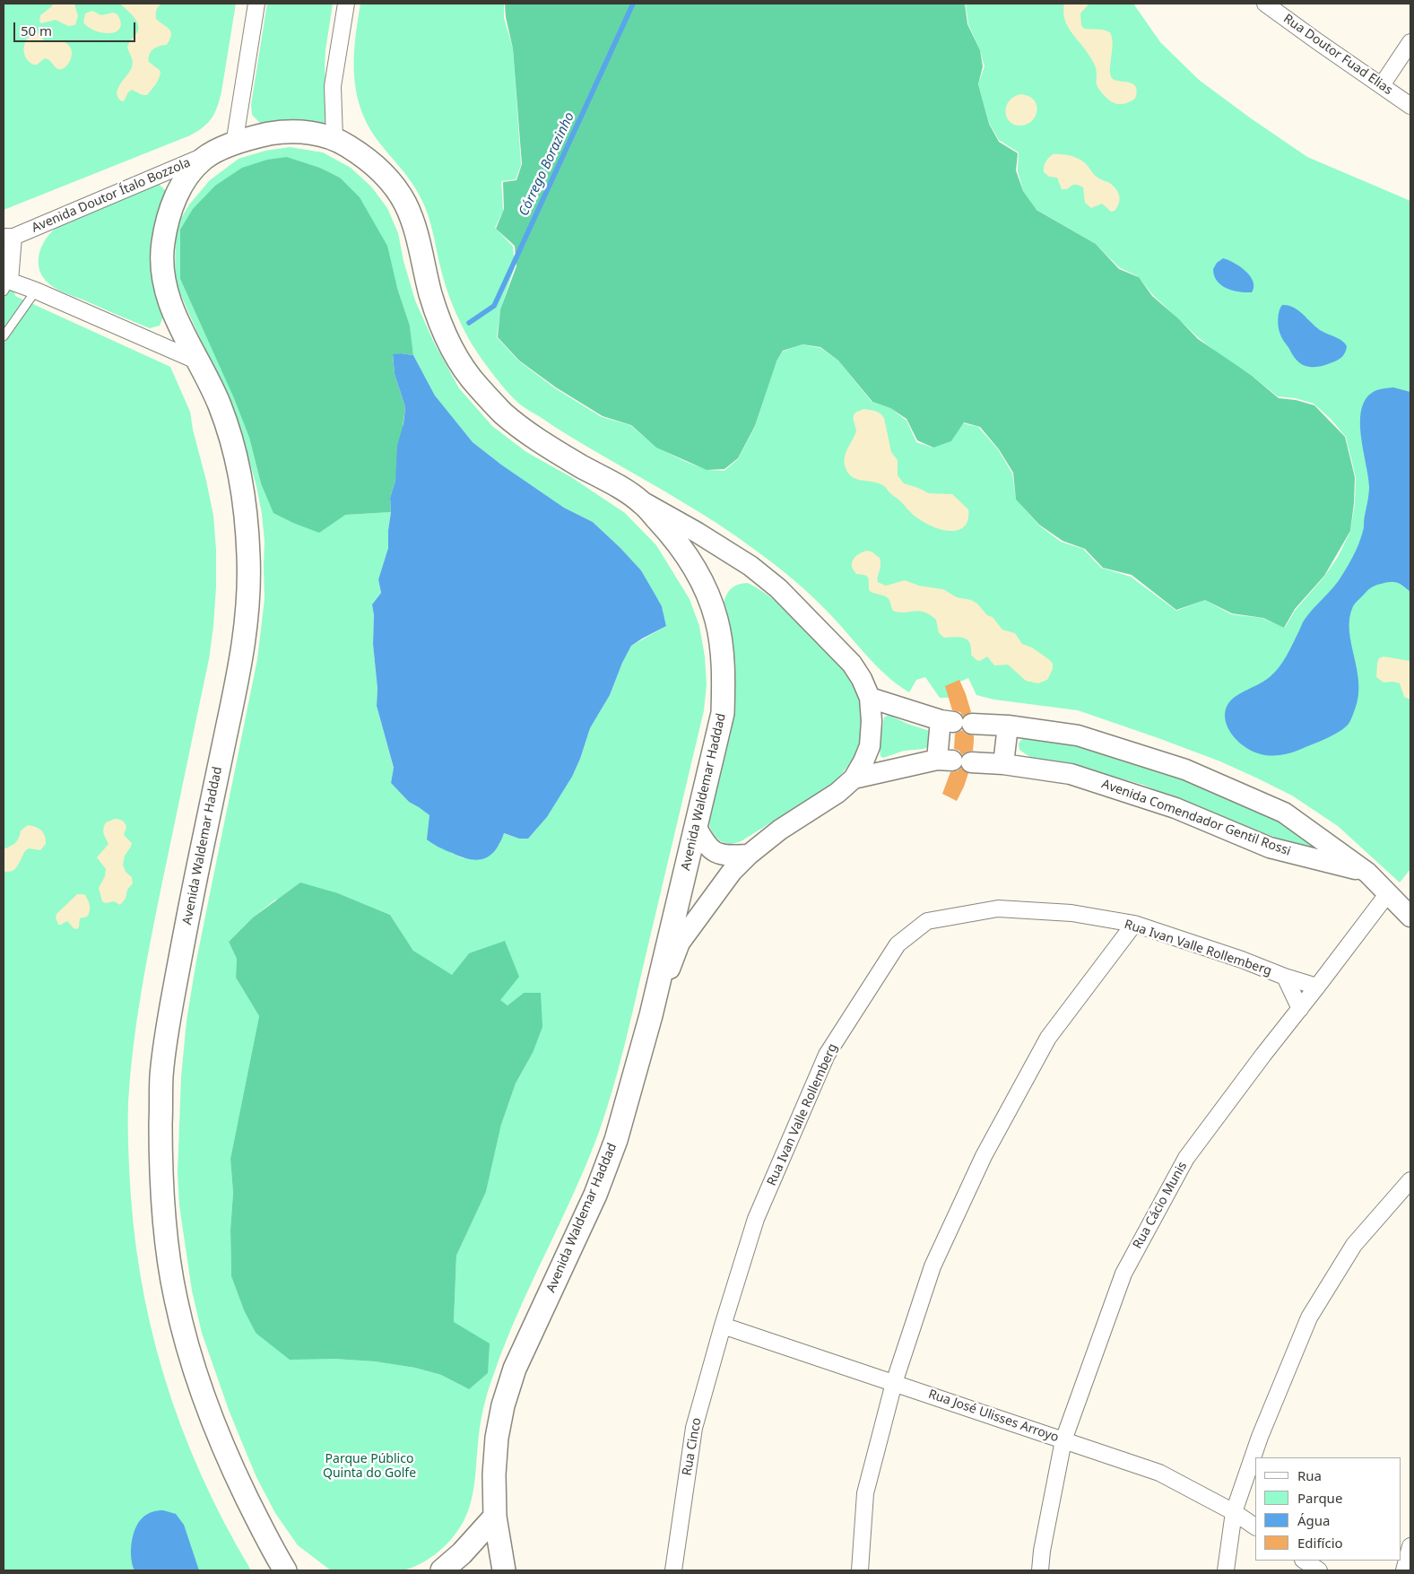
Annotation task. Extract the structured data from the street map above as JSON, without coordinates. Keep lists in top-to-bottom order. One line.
{"streets":{"main road":["Avenida Waldemar Haddad"],"street":["Rua Doutor Fuad Elias","Avenida Doutor Ítalo Bozzola","Avenida Comendador Gentil Rossi","Rua Ivan Valle Rollemberg","Rua Cácio Munis","Rua José Ulisses Arroyo","Rua Cinco"]},"crossings":[["Avenida Doutor Ítalo Bozzola","Avenida Waldemar Haddad"],["Rua Ivan Valle Rollemberg","Rua Cácio Munis"],["Rua Ivan Valle Rollemberg","Rua José Ulisses Arroyo"],["Rua Ivan Valle Rollemberg","Rua Cinco"],["Rua Cácio Munis","Rua José Ulisses Arroyo"],["Rua José Ulisses Arroyo","Rua Cinco"]],"water":["Córrego Borazinho"],"parks":["Parque Público Quinta do Golfe"],"legend":["Rua","Parque","Água","Edifício"],"scale_bar":"50 m"}
